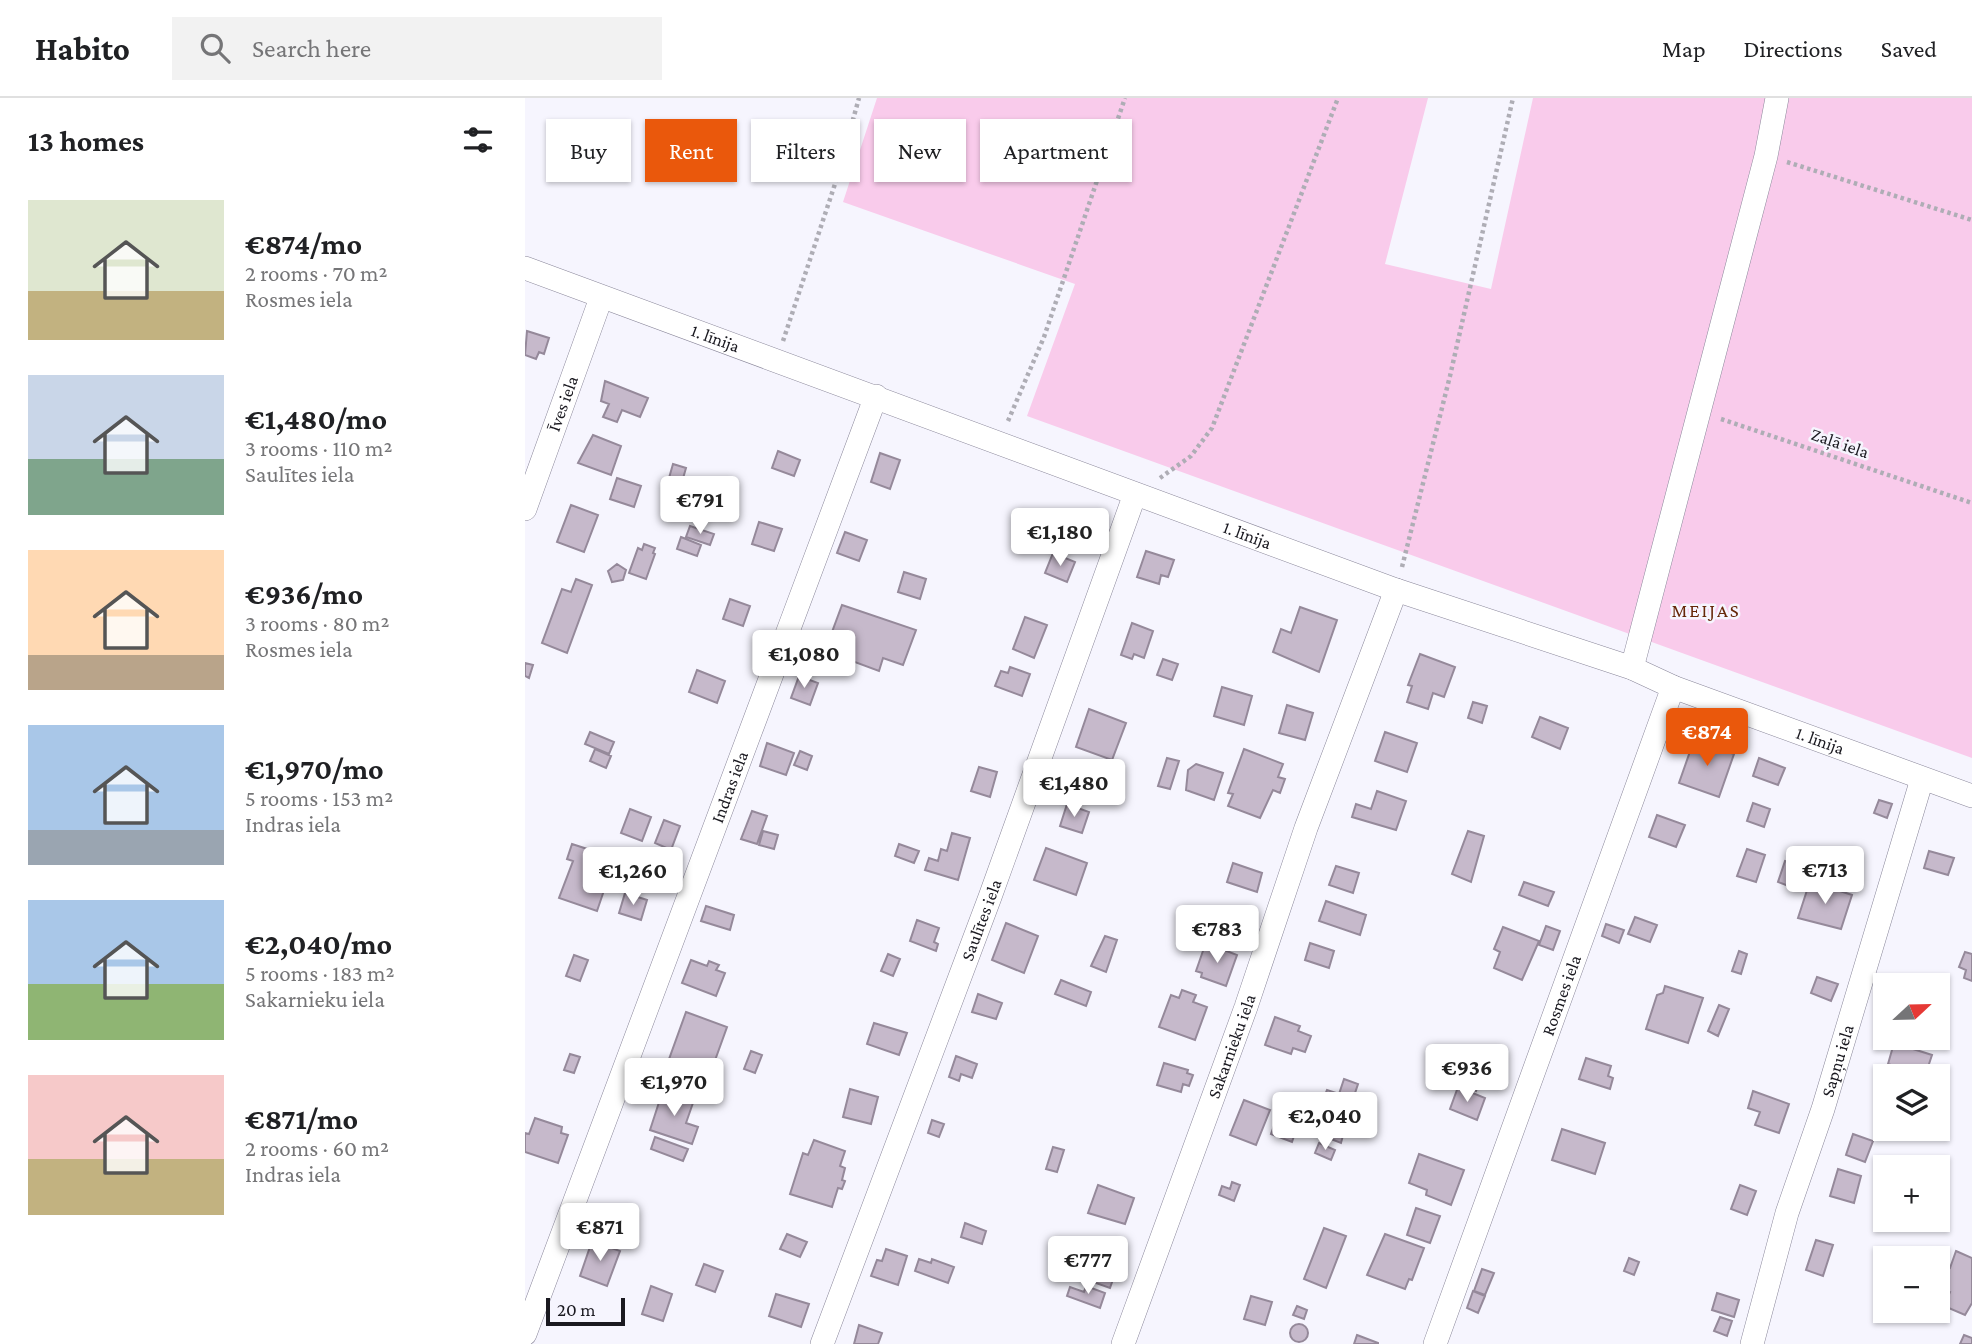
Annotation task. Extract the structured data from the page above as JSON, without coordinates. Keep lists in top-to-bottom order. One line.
{"streets":{"street":["1. līnija","Īves iela","Indras iela","Saulītes iela","Rosmes iela","Sakarnieku iela","Sapņu iela"],"path":["Zaļā iela"]},"crossings":[["1. līnija","Īves iela"],["1. līnija","Indras iela"],["1. līnija","Saulītes iela"],["1. līnija","Rosmes iela"],["1. līnija","Sakarnieku iela"],["1. līnija","Sapņu iela"]],"districts":["MEIJAS"],"scale_bar":"20 m","north":"right","page":{"header":"Habito","search":"Search here","nav":["Map","Directions","Saved"],"heading":"13 homes","chip":["Buy","Rent","Filters","New","Apartment"],"list":[{"name":"€874/mo","note":"2 rooms · 70 m² · Rosmes iela"},{"name":"€1,480/mo","note":"3 rooms · 110 m² · Saulītes iela"},{"name":"€936/mo","note":"3 rooms · 80 m² · Rosmes iela"},{"name":"€1,970/mo","note":"5 rooms · 153 m² · Indras iela"},{"name":"€2,040/mo","note":"5 rooms · 183 m² · Sakarnieku iela"},{"name":"€871/mo","note":"2 rooms · 60 m² · Indras iela"}],"price":["€791","€1,180","€1,080","€874","€1,480","€713","€1,260","€783","€936","€1,970","€2,040","€871","€777"],"map_buttons":["+","−"],"scale":"20 m"}}
